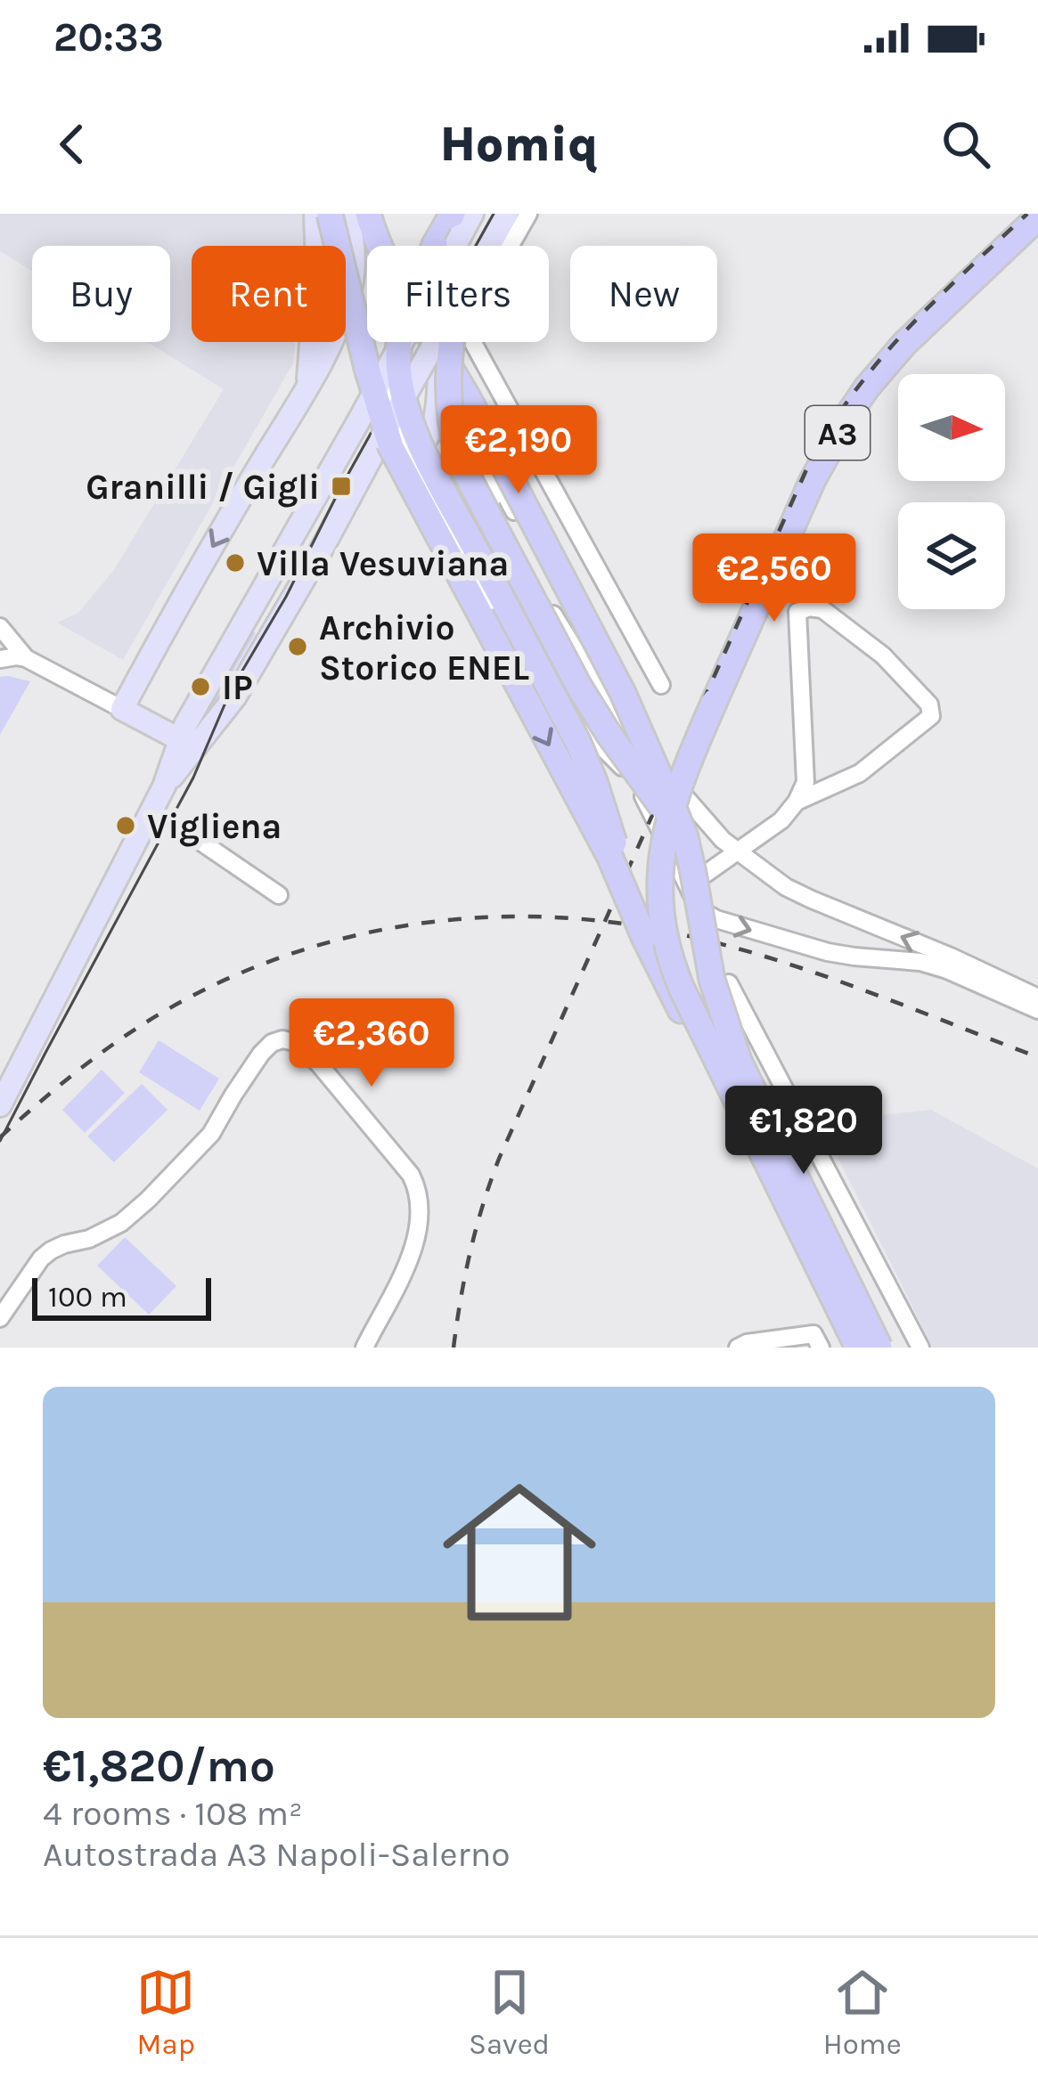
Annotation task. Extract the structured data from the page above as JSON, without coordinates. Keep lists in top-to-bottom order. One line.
{"streets":{"highway":["A3"]},"places":{"transit":["Granilli / Gigli"],"other":["Villa Vesuviana","Archivio Storico ENEL","IP","Vigliena"]},"scale_bar":"100 m","north":"right","page":{"status":"20:33","header":"Homiq","chip":["Buy","Rent","Filters","New"],"price":["€2,190","€2,560","€2,360","€1,820"],"scale":"100 m","list":[{"name":"€1,820/mo","note":"4 rooms · 108 m² · Autostrada A3 Napoli-Salerno"}],"tabs":["Map","Saved","Home"]}}
